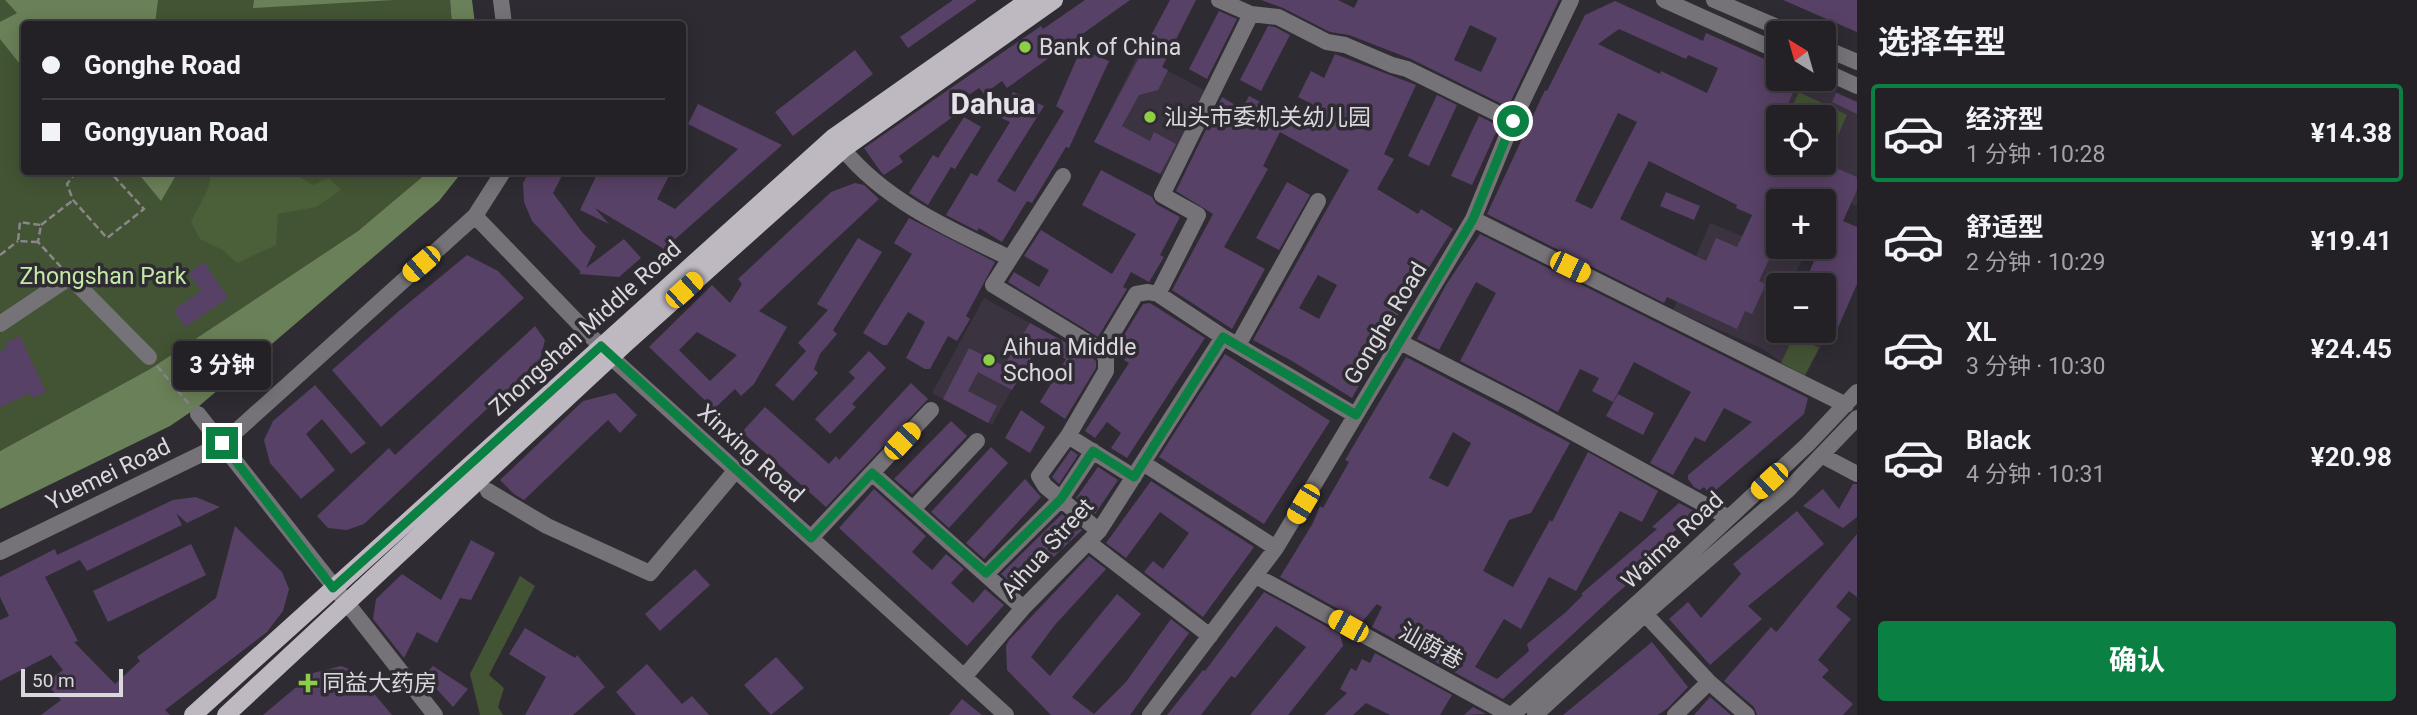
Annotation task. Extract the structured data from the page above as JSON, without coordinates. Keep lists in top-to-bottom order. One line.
{"streets":{"main road":["Zhongshan Middle Road"],"street":["Gonghe Road","Xinxing Road","Yuemei Road","Waima Road","Aihua Street","汕荫巷"]},"crossings":[["Gonghe Road","汕荫巷"],["Zhongshan Middle Road","Xinxing Road"],["Xinxing Road","Yuemei Road"],["Xinxing Road","Aihua Street"],["Waima Road","汕荫巷"]],"districts":["Dahua"],"parks":["Zhongshan Park"],"places":{"other":["Bank of China","汕头市委机关幼儿园","Aihua Middle School"],"health":["同益大药房"]},"scale_bar":"50 m","north":"top left","page":{"heading":"选择车型","map_buttons":["+","−"],"banner":["Gonghe Road","Gongyuan Road"],"list":[{"name":"经济型","note":"1 分钟 · 10:28","value":"¥14.38"},{"name":"舒适型","note":"2 分钟 · 10:29","value":"¥19.41"},{"name":"XL","note":"3 分钟 · 10:30","value":"¥24.45"},{"name":"Black","note":"4 分钟 · 10:31","value":"¥20.98"}],"bubble":"3 分钟","buttons":"确认","scale":"50 m"}}
